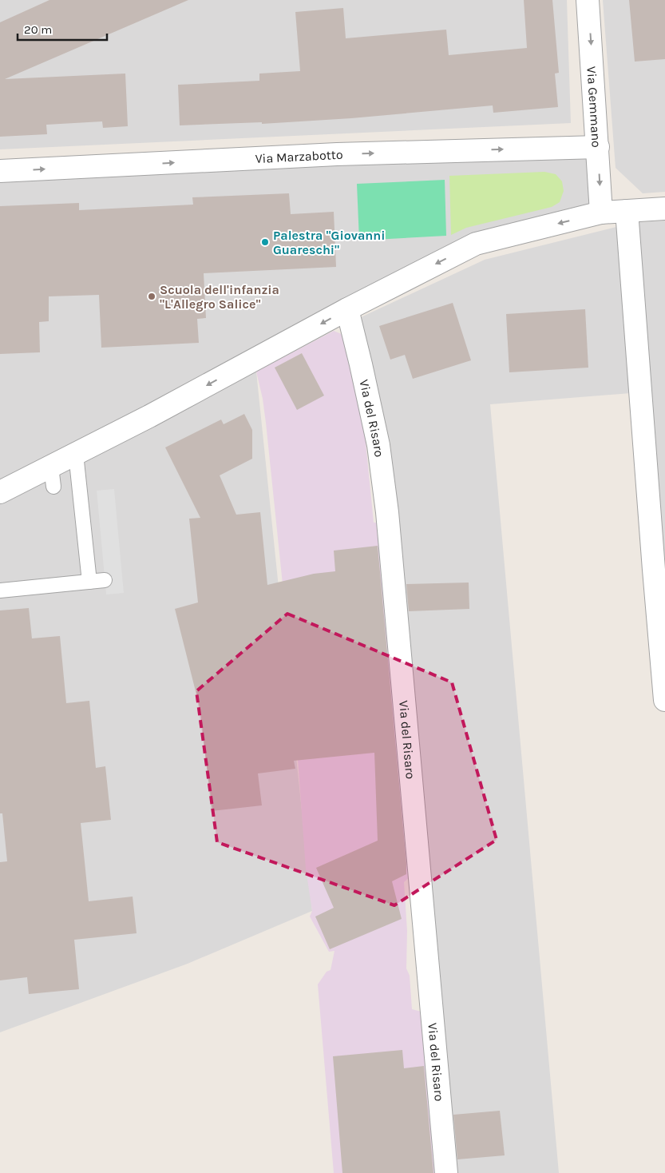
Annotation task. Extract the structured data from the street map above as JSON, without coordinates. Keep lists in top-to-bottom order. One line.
{"streets":{"street":["Via Gemmano","Via Marzabotto","Via del Risaro"]},"crossings":[["Via Gemmano","Via Marzabotto"]],"one_way":["Via Gemmano"],"places":["Palestra \"Giovanni Guareschi\"","Scuola dell'infanzia \"L'Allegro Salice\""],"scale_bar":"20 m"}
